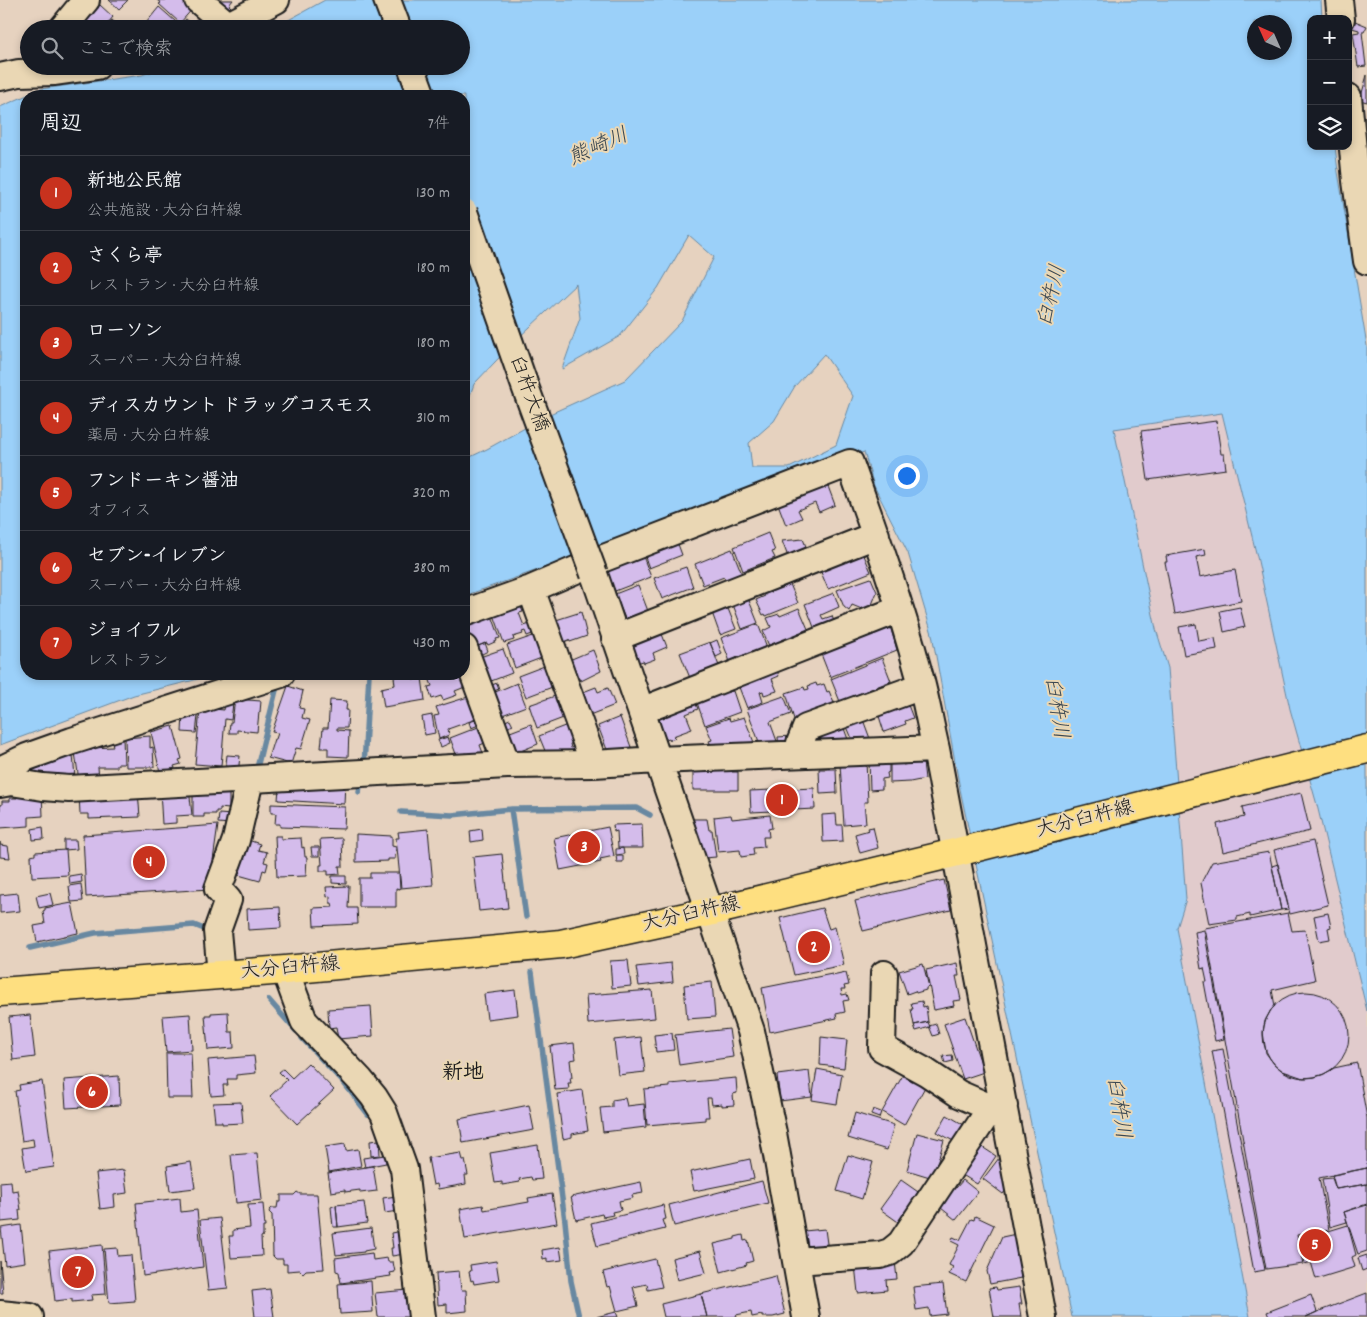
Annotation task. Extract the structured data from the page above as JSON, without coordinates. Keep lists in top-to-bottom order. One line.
{"streets":{"main road":["大分臼杵線"],"street":["臼杵大橋"]},"crossings":[["臼杵大橋","大分臼杵線"]],"districts":["新地"],"water":["熊崎川","臼杵川"],"north":"top left","page":{"map_buttons":["+","−"],"search":"ここで検索","heading":["周辺","7件"],"list":[{"mark":"1","name":"新地公民館","note":"公共施設 · 大分臼杵線","value":"130 m"},{"mark":"2","name":"さくら亭","note":"レストラン · 大分臼杵線","value":"180 m"},{"mark":"3","name":"ローソン","note":"スーパー · 大分臼杵線","value":"180 m"},{"mark":"4","name":"ディスカウント ドラッグコスモス","note":"薬局 · 大分臼杵線","value":"310 m"},{"mark":"5","name":"フンドーキン醤油","note":"オフィス","value":"320 m"},{"mark":"6","name":"セブン-イレブン","note":"スーパー · 大分臼杵線","value":"380 m"},{"mark":"7","name":"ジョイフル","note":"レストラン","value":"430 m"}],"pins":["1","3","4","2","6","5","7"]}}
